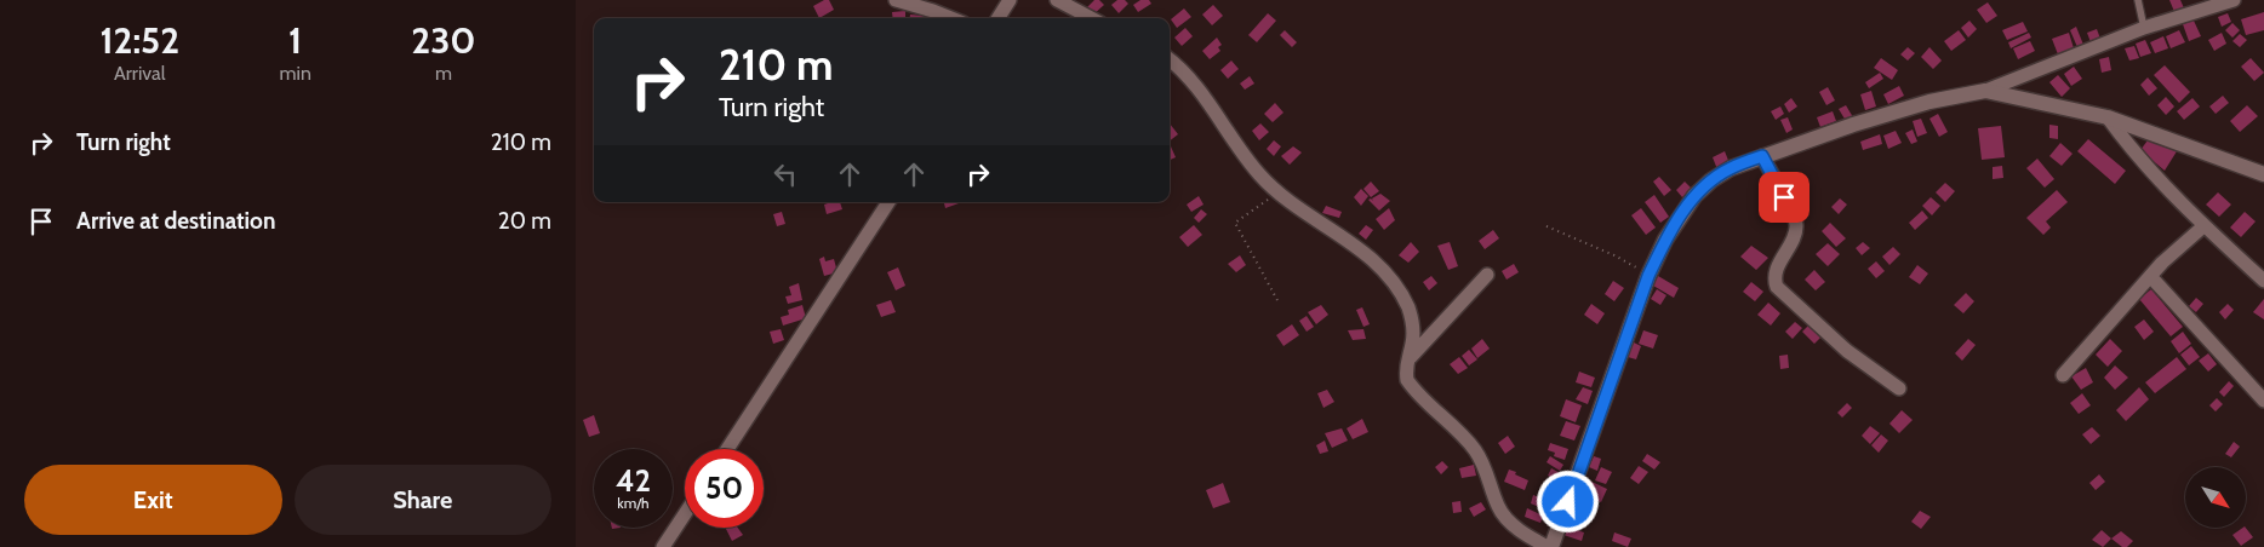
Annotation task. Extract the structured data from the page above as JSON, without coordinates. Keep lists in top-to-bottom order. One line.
{"north":"bottom right","page":{"eta":["12:52","Arrival","1","min","230","m"],"turn":["210 m","Turn right"],"list":[{"name":"Turn right","value":"210 m"},{"name":"Arrive at destination","value":"20 m"}],"speed":"42 km/h","limit":"50","buttons":["Exit","Share"]}}
